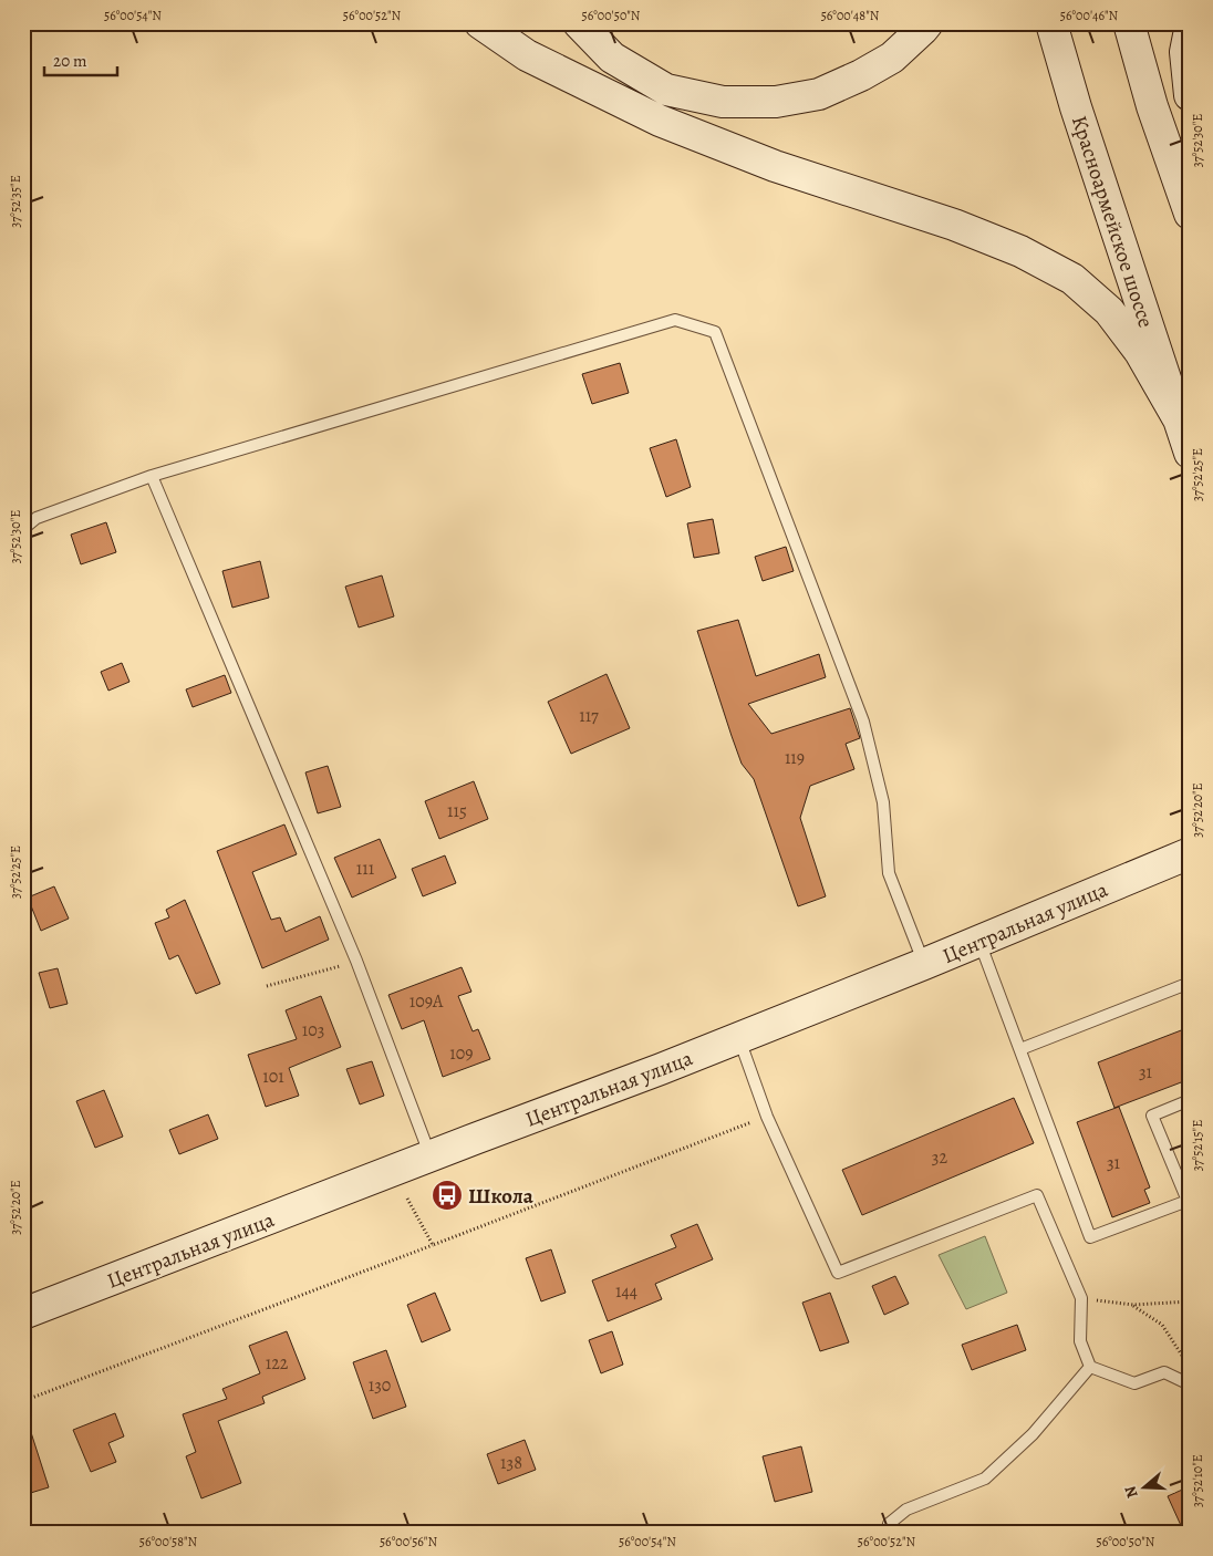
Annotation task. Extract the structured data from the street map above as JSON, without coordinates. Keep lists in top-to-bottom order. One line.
{"streets":{"main road":["Красноармейское шоссе","Центральная улица"]},"places":{"bus stop":["Школа"]},"house_numbers":["117","119","115","111","109А","103","109","31","101","32","31","144","122","130","138"],"scale_bar":"20 m","north":"left","coordinates":["56°00'54\"N","56°00'52\"N","56°00'50\"N","56°00'48\"N","56°00'46\"N","37°52'30\"E","37°52'35\"E","37°52'25\"E","37°52'20\"E","37°52'15\"E","37°52'10\"E","56°00'58\"N","56°00'56\"N"]}
